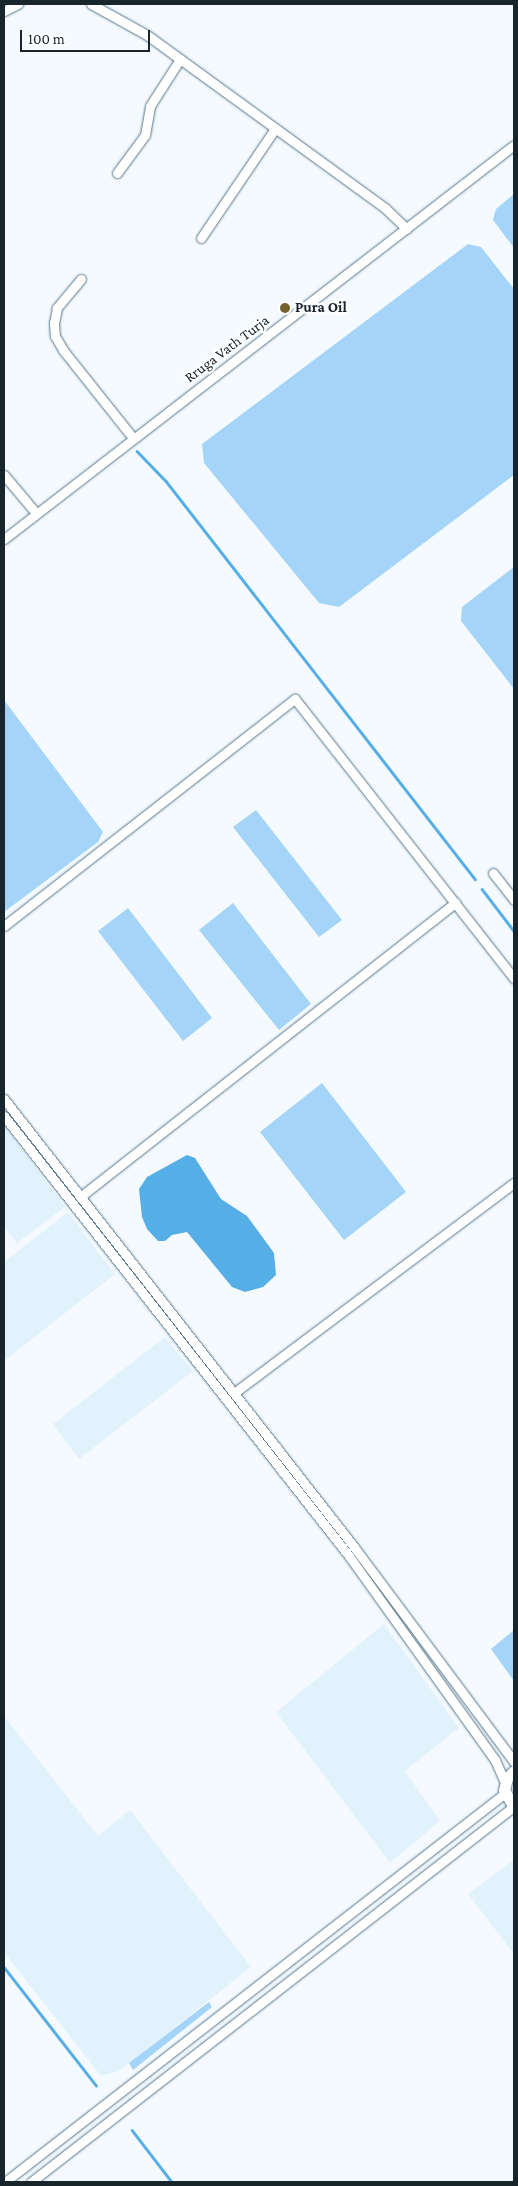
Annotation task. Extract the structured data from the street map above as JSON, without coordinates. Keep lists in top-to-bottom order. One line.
{"streets":{"street":["Rruga Vath Turja"]},"places":["Pura Oil"],"scale_bar":"100 m"}
